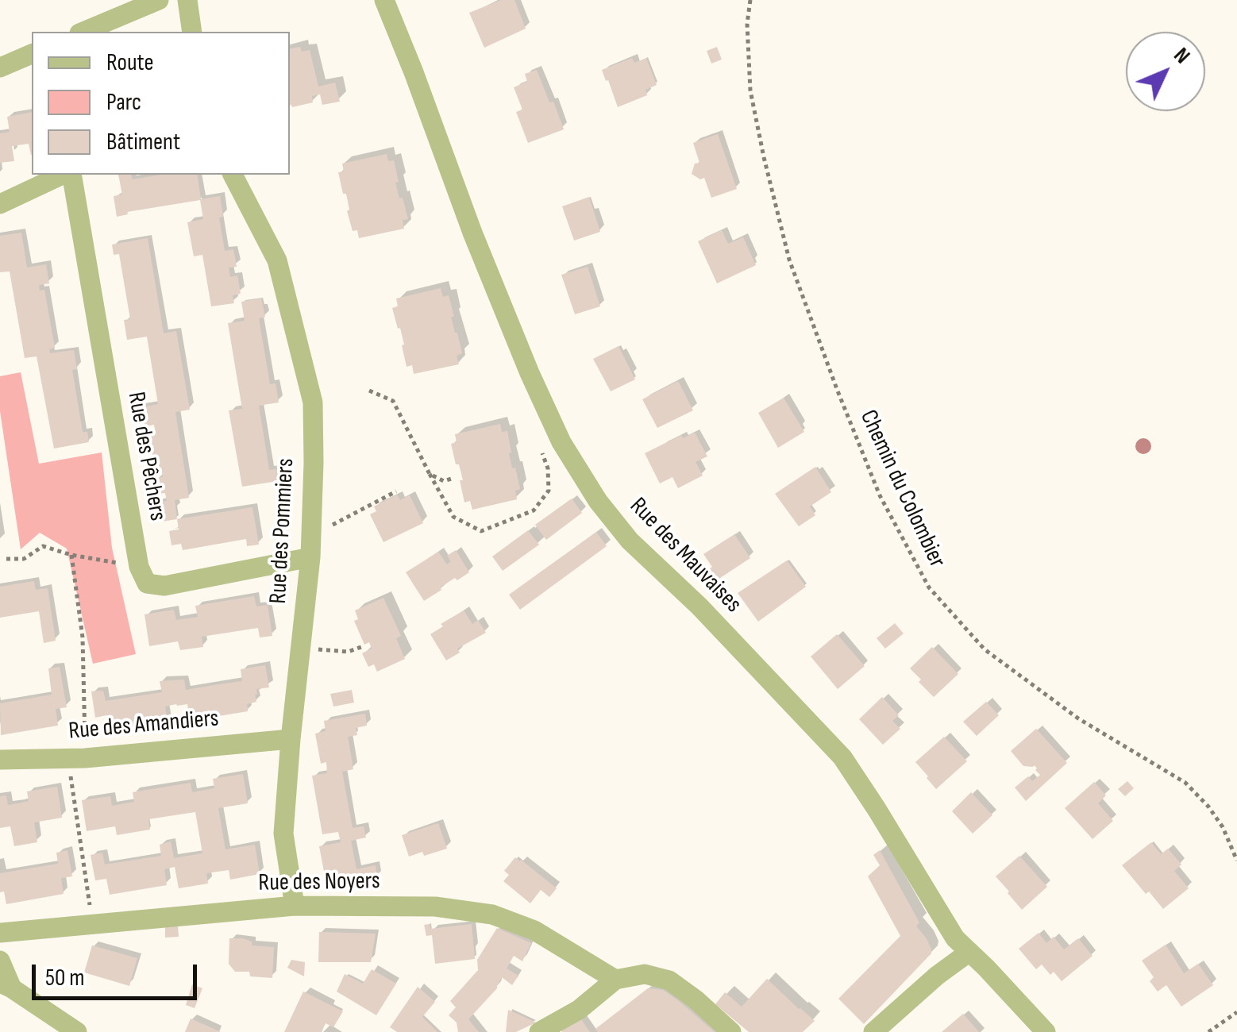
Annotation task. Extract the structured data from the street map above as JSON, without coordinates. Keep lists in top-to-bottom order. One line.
{"streets":{"street":["Rue des Pêchers","Rue des Pommiers","Rue des Mauvaises","Rue des Amandiers","Rue des Noyers"],"path":["Chemin du Colombier"]},"crossings":[["Rue des Pommiers","Rue des Amandiers"],["Rue des Pommiers","Rue des Noyers"]],"legend":["Route","Parc","Bâtiment"],"scale_bar":"50 m","north":"top right"}
